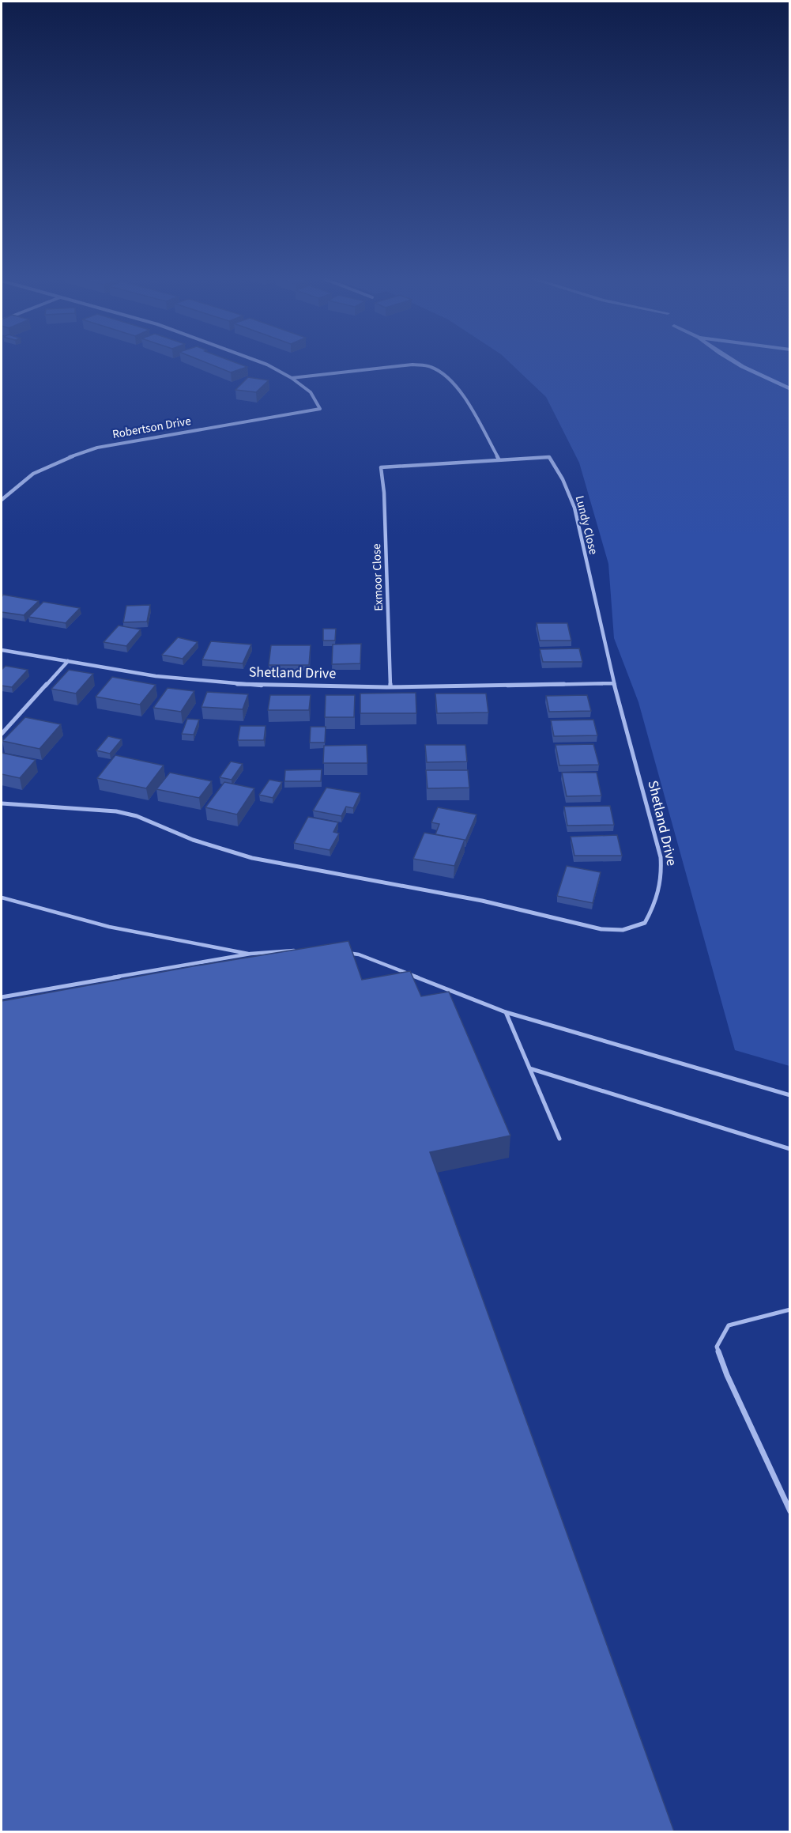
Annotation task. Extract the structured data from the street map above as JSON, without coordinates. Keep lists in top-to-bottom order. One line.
{"streets":{"street":["Robertson Drive","Lundy Close","Exmoor Close","Shetland Drive"]},"crossings":[["Lundy Close","Exmoor Close"],["Lundy Close","Shetland Drive"],["Exmoor Close","Shetland Drive"]]}
